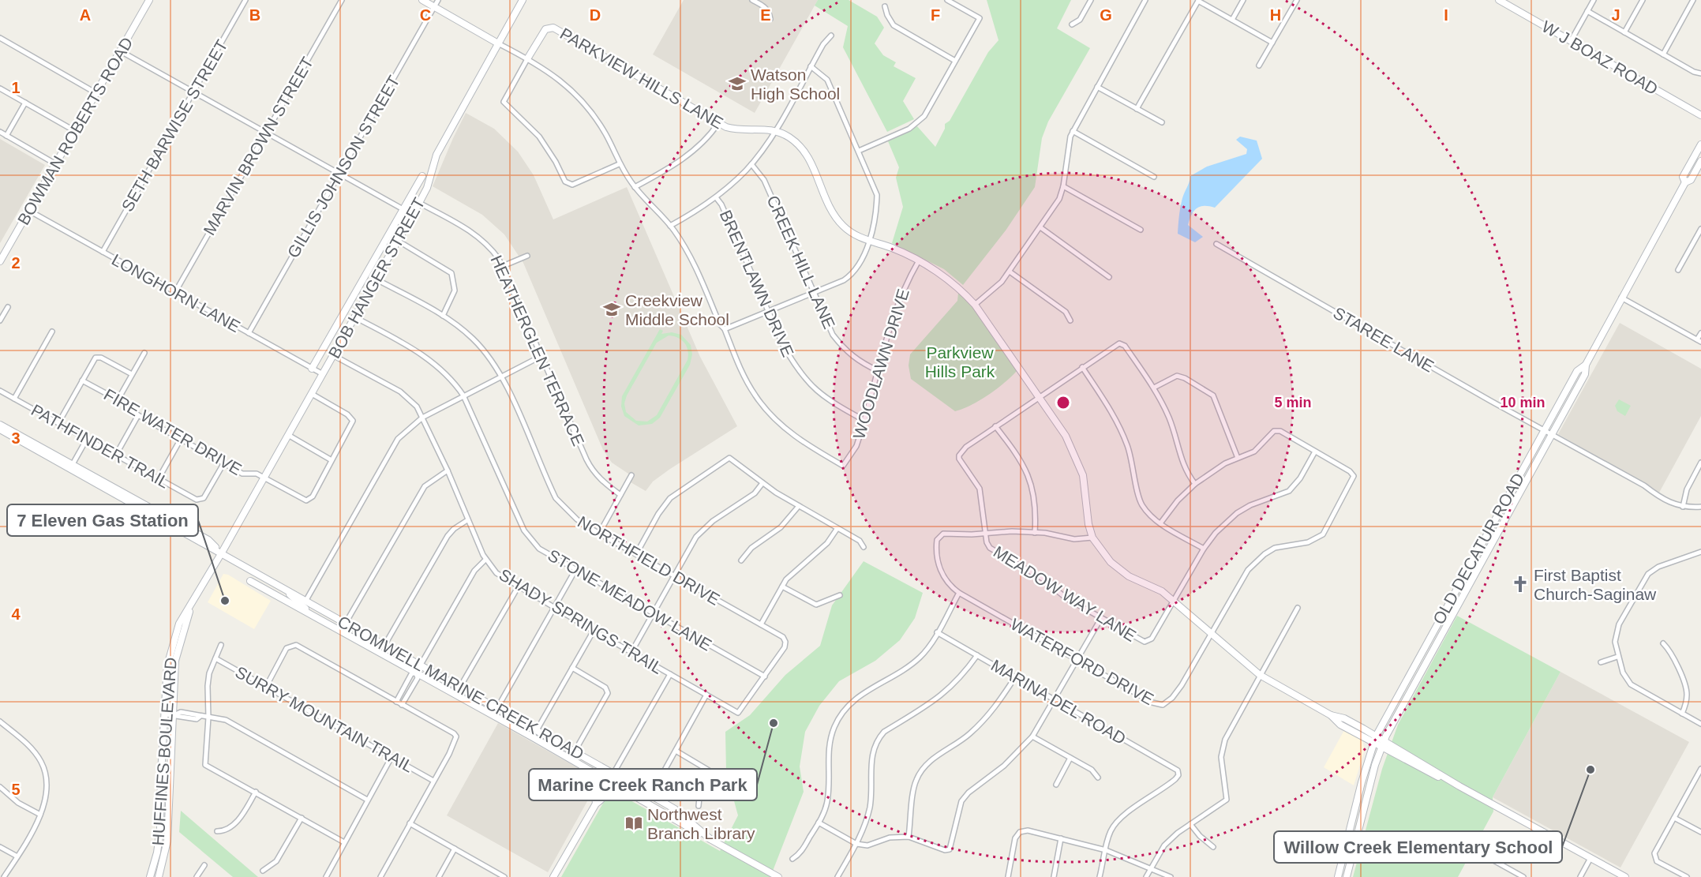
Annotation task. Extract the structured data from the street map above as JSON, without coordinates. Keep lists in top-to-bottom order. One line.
{"streets":{"main road":["W J BOAZ ROAD","PARKVIEW HILLS LANE","BOWMAN ROBERTS ROAD","BOB HANGER STREET","OLD DECATUR ROAD","CROMWELL MARINE CREEK ROAD","HUFFINES BOULEVARD"],"street":["SETH BARWISE STREET","MARVIN BROWN STREET","GILLIS JOHNSON STREET","CREEK HILL LANE","BRENTLAWN DRIVE","LONGHORN LANE","STAREE LANE","HEATHERGLEN TERRACE","WOODLAWN DRIVE","FIRE WATER DRIVE","PATHFINDER TRAIL","NORTHFIELD DRIVE","MEADOW WAY LANE","STONE MEADOW LANE","SHADY SPRINGS TRAIL","WATERFORD DRIVE","MARINA DEL ROAD","SURRY MOUNTAIN TRAIL"]},"crossings":[["PARKVIEW HILLS LANE","WOODLAWN DRIVE"],["PARKVIEW HILLS LANE","OLD DECATUR ROAD"],["PARKVIEW HILLS LANE","MEADOW WAY LANE"],["PARKVIEW HILLS LANE","WATERFORD DRIVE"],["SETH BARWISE STREET","LONGHORN LANE"],["BOWMAN ROBERTS ROAD","LONGHORN LANE"],["MARVIN BROWN STREET","LONGHORN LANE"],["GILLIS JOHNSON STREET","LONGHORN LANE"],["CREEK HILL LANE","WOODLAWN DRIVE"],["BOB HANGER STREET","LONGHORN LANE"],["BOB HANGER STREET","HEATHERGLEN TERRACE"],["BOB HANGER STREET","FIRE WATER DRIVE"],["BOB HANGER STREET","NORTHFIELD DRIVE"],["BOB HANGER STREET","STONE MEADOW LANE"],["BOB HANGER STREET","SHADY SPRINGS TRAIL"],["BOB HANGER STREET","CROMWELL MARINE CREEK ROAD"],["BOB HANGER STREET","HUFFINES BOULEVARD"],["BRENTLAWN DRIVE","WOODLAWN DRIVE"],["STAREE LANE","OLD DECATUR ROAD"],["FIRE WATER DRIVE","PATHFINDER TRAIL"],["NORTHFIELD DRIVE","STONE MEADOW LANE"],["NORTHFIELD DRIVE","SHADY SPRINGS TRAIL"],["MEADOW WAY LANE","WATERFORD DRIVE"],["STONE MEADOW LANE","SHADY SPRINGS TRAIL"],["CROMWELL MARINE CREEK ROAD","HUFFINES BOULEVARD"]],"parks":["Parkview Hills Park"],"places":{"school or university":["Watson High School","Creekview Middle School"],"church":["First Baptist Church-Saginaw"],"other":["7 Eleven Gas Station","Marine Creek Ranch Park","Willow Creek Elementary School"],"library":["Northwest Branch Library"]},"grid":{"columns":["A","B","C","D","E","F","G","H","I","J"],"rows":["1","2","3","4","5"]},"rings":["5 min","10 min"]}
